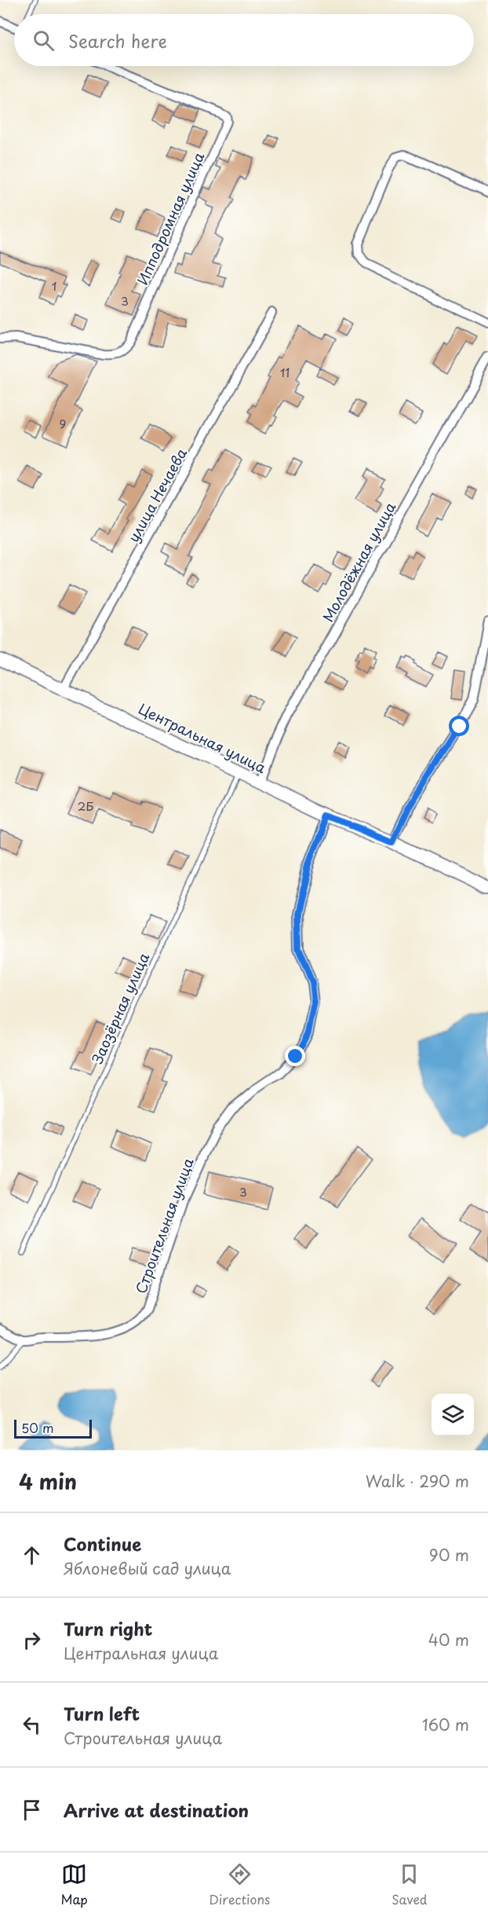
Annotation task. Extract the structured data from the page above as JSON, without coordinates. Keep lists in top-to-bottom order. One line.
{"streets":{"street":["Ипподромная улица","улица Нечаева","Молодёжная улица","Центральная улица","Строительная улица"],"lane":["Заозёрная улица"]},"crossings":[["улица Нечаева","Центральная улица"],["Молодёжная улица","Центральная улица"],["Центральная улица","Заозёрная улица"],["Центральная улица","Строительная улица"]],"house_numbers":["1","3","11","9","2Б","3"],"scale_bar":"50 m","page":{"search":"Search here","scale":"50 m","heading":["4 min","Walk · 290 m"],"list":[["Continue","Яблоневый сад улица","90 m"],["Turn right","Центральная улица","40 m"],["Turn left","Строительная улица","160 m"],"Arrive at destination"],"nav":["Map","Directions","Saved"]}}
